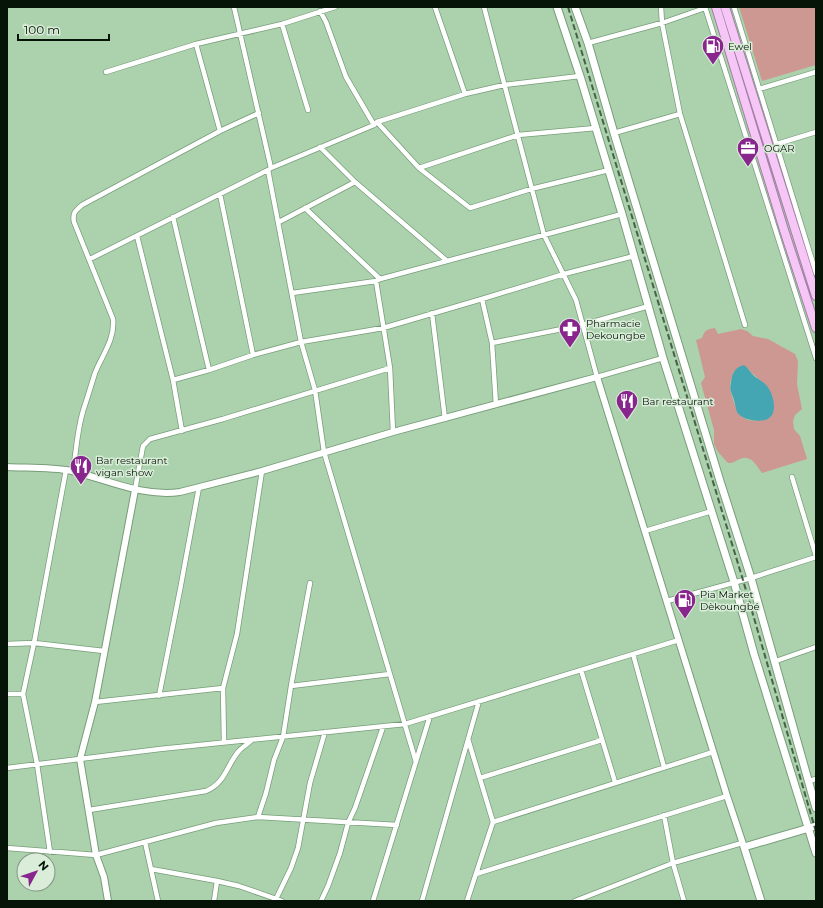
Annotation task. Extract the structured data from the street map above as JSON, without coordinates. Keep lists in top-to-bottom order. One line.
{"places":{"fuel station":["Ewel","Pia Market Dèkoungbé"],"office":["OGAR"],"pharmacy":["Pharmacie Dekoungbe"],"restaurant":["Bar restaurant","Bar restaurant vigan show"]},"scale_bar":"100 m","north":"top right"}
